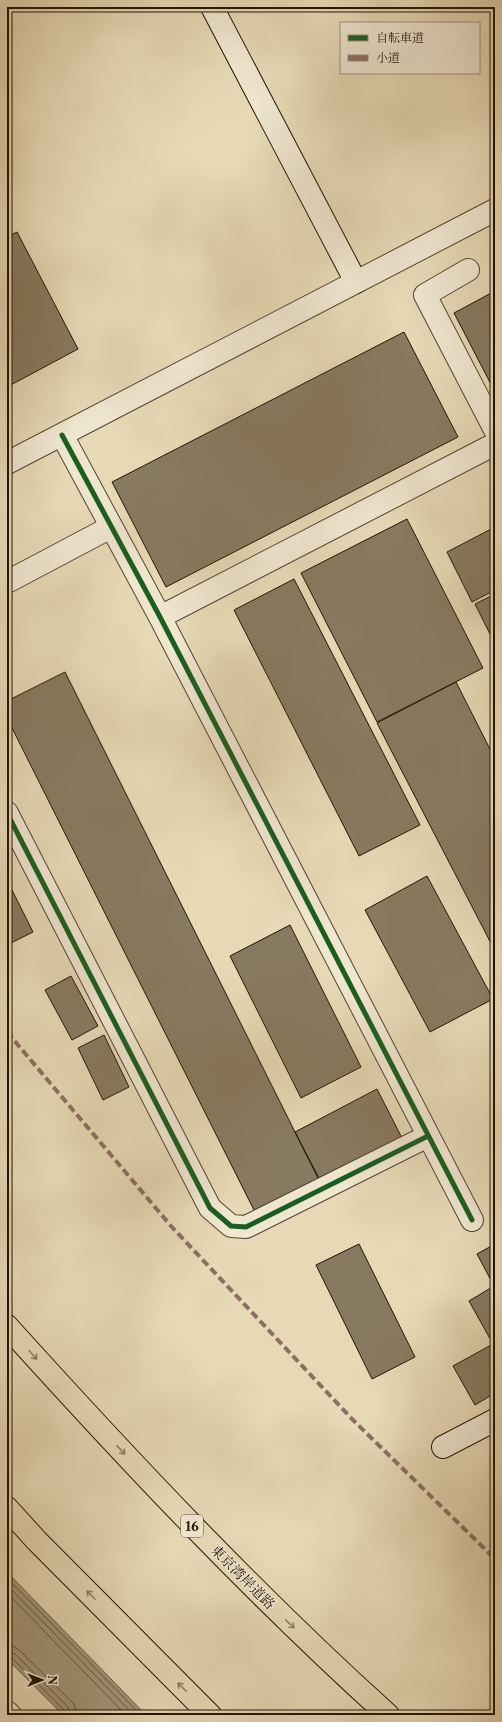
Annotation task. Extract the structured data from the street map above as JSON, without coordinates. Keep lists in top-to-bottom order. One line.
{"streets":{"highway":["16","東京湾岸道路"]},"legend":["自転車道","小道"],"north":"right"}
